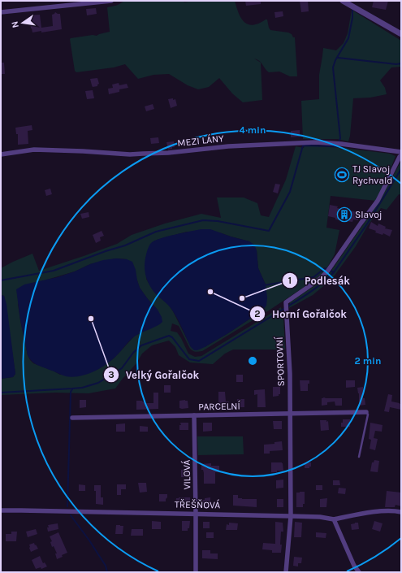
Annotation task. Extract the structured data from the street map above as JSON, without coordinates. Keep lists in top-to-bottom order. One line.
{"streets":{"street":["MEZI LÁNY","SPORTOVNÍ","PARCELNÍ","VILOVÁ","TŘEŠŇOVÁ"]},"crossings":[["SPORTOVNÍ","PARCELNÍ"],["SPORTOVNÍ","TŘEŠŇOVÁ"],["PARCELNÍ","VILOVÁ"],["VILOVÁ","TŘEŠŇOVÁ"]],"places":{"sports":["TJ Slavoj Rychvald"],"building":["Slavoj"],"other":["Horní Gořalčok","Podlesák","Velký Gořalčok"]},"north":"left","rings":["4 min","2 min"]}
